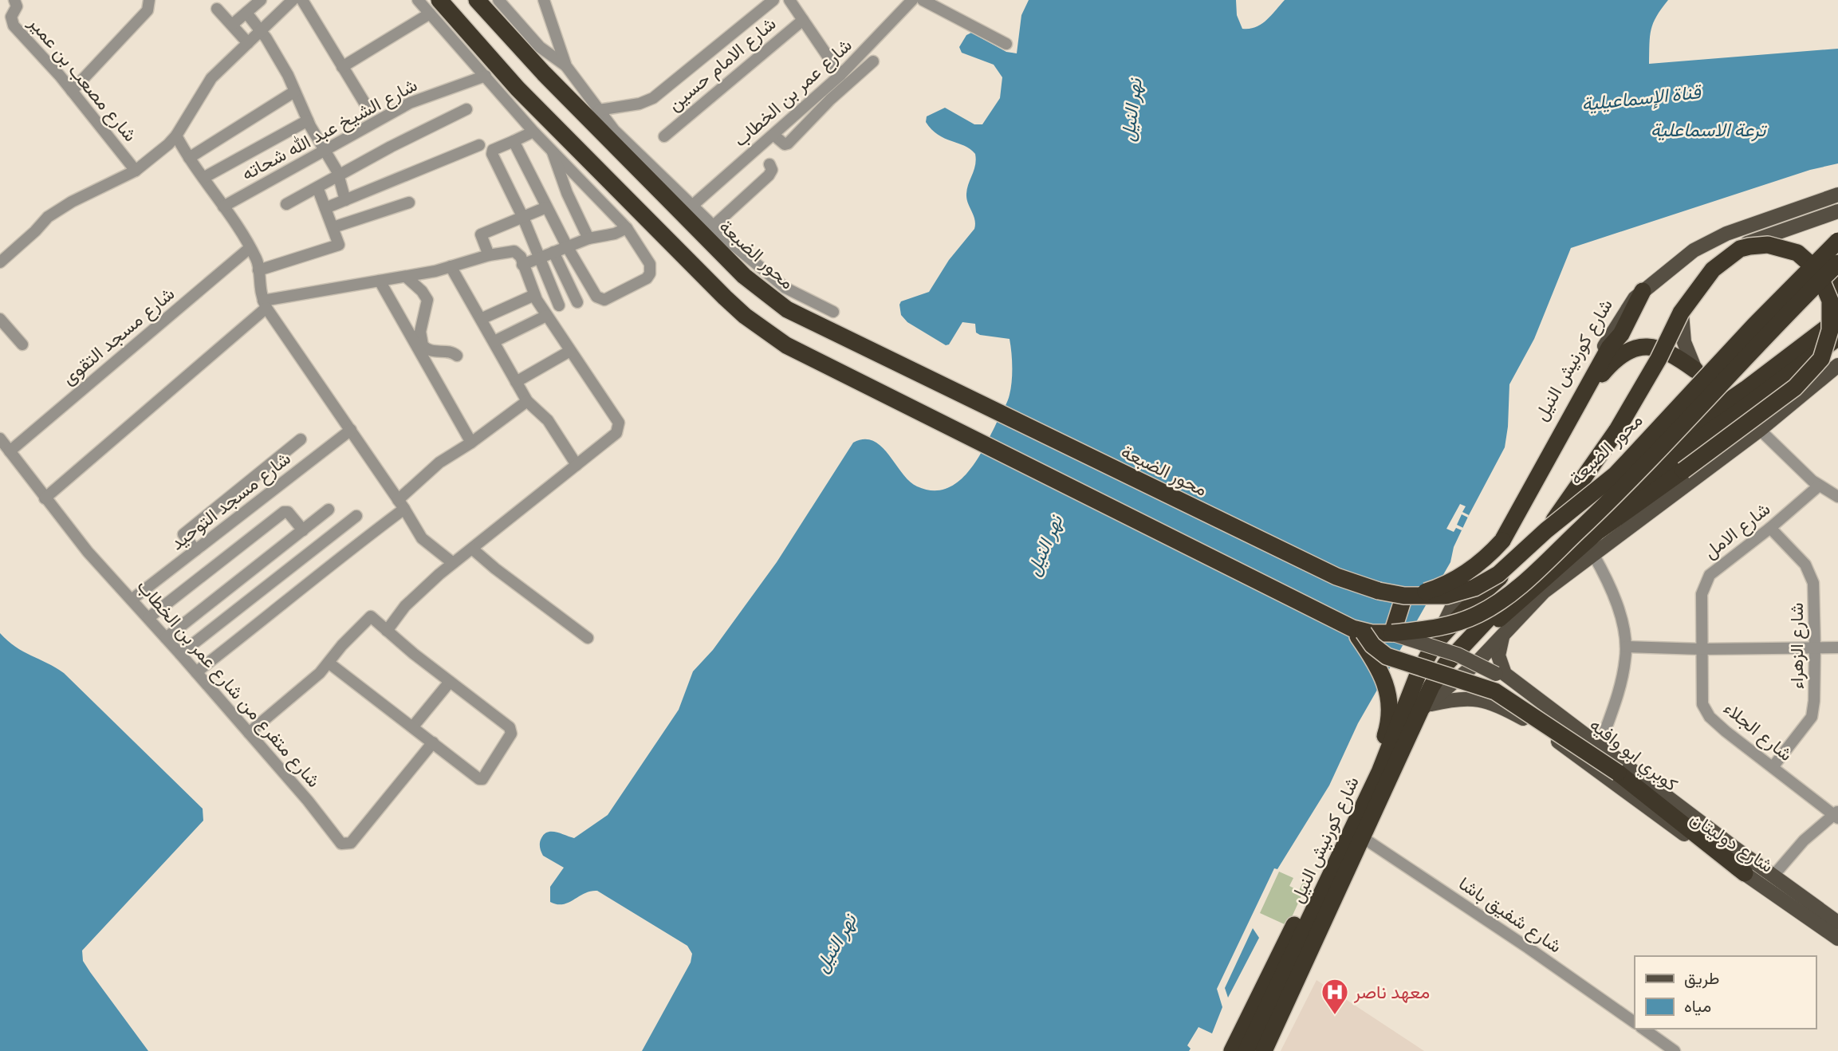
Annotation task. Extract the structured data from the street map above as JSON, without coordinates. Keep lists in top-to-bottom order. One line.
{"streets":{"highway":["محور الضبعة","شارع كورنيش النيل"],"main road":["كوبري ابو وافيه","شارع دوليتان"],"street":["شارع الامام حسين","شارع مصعب بن عمير","شارع عمر بن الخطاب","شارع الشيخ عبد الله شحاته","شارع مسجد التقوى","شارع مسجد التوحيد","شارع الامل","شارع الزهراء","شارع متفرع من شارع عمر بن الخطاب","شارع الجلاء","شارع شفيق باشا"]},"crossings":[["محور الضبعة","كوبري ابو وافيه"],["شارع مسجد التقوى","شارع متفرع من شارع عمر بن الخطاب"],["شارع كورنيش النيل","شارع دوليتان"],["شارع كورنيش النيل","شارع شفيق باشا"],["شارع مسجد التوحيد","شارع متفرع من شارع عمر بن الخطاب"],["شارع الامل","شارع الزهراء"],["شارع الامل","شارع الجلاء"],["شارع الزهراء","شارع الجلاء"]],"water":["قناة الإسماعيلية","نهر النيل","ترعة الاسماعلية"],"places":{"hospital":["معهد ناصر"]},"legend":["طريق","مياه"]}
